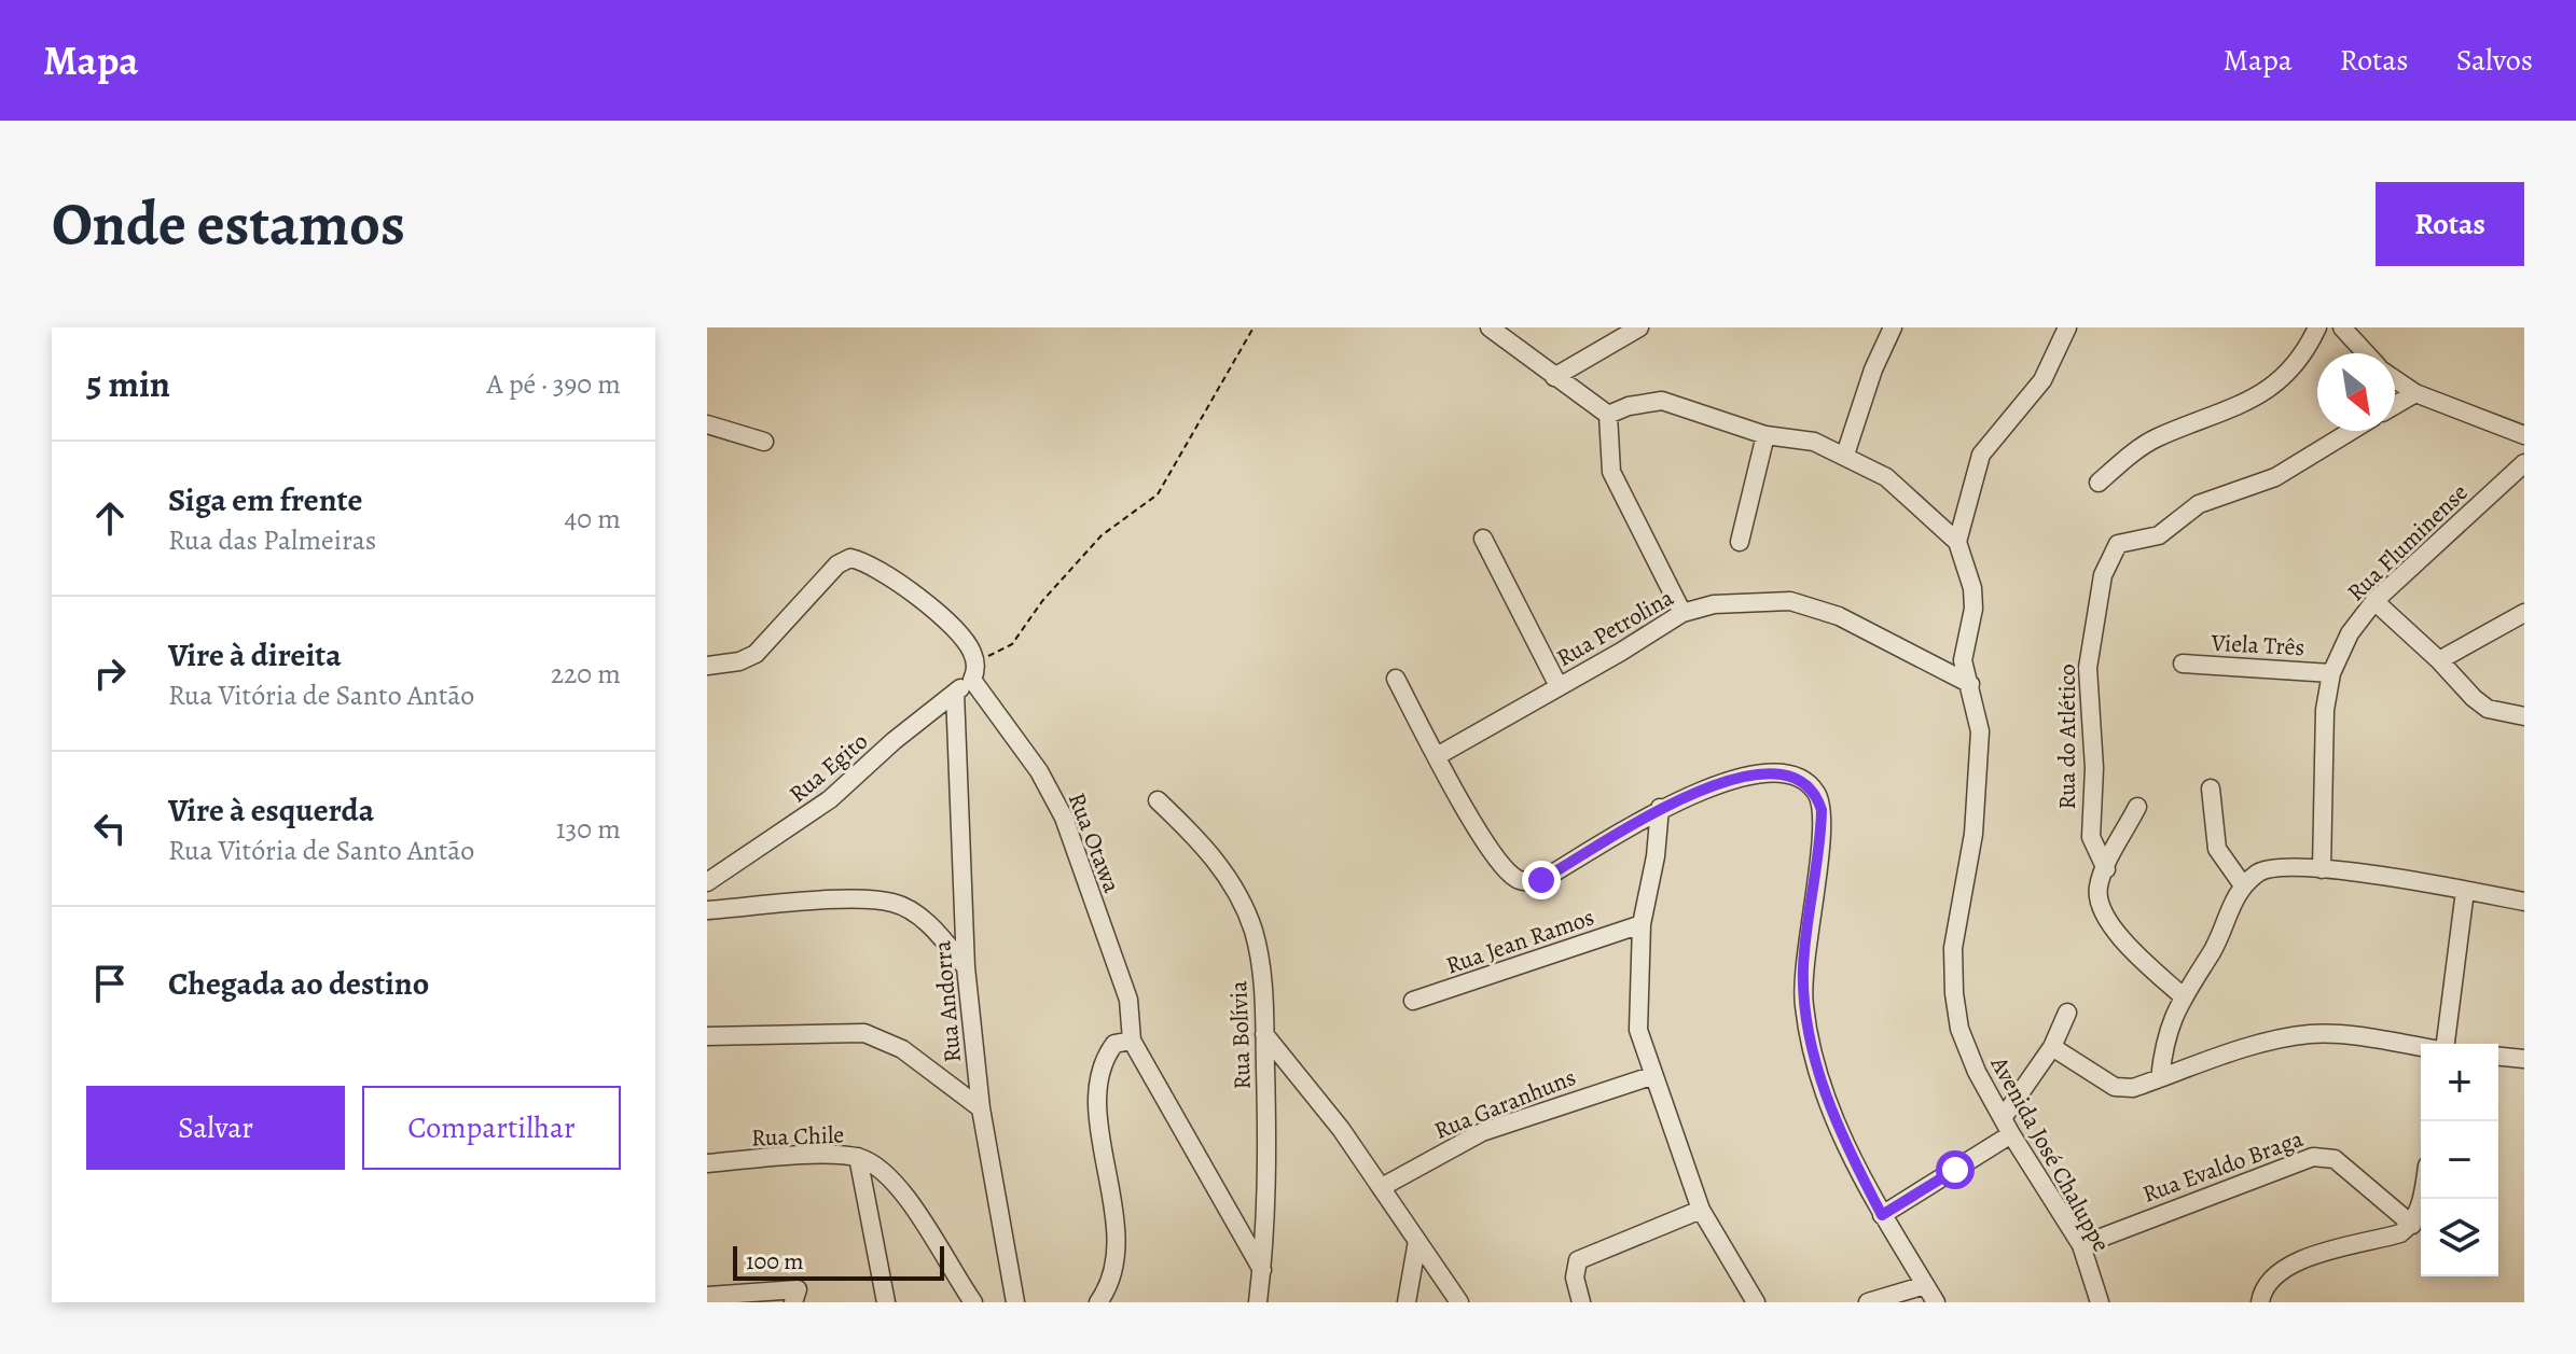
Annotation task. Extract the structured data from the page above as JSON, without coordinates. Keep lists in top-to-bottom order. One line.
{"streets":{"street":["Rua Fluminense","Rua Petrolina","Viela Três","Rua do Atlético","Rua Egito","Rua Otawa","Rua Jean Ramos","Rua Andorra","Rua Bolívia","Rua Garanhuns","Rua Chile","Avenida José Chaluppe","Rua Evaldo Braga"]},"crossings":[["Rua Fluminense","Viela Três"],["Rua Petrolina","Avenida José Chaluppe"],["Rua Egito","Rua Otawa"],["Rua Egito","Rua Andorra"],["Avenida José Chaluppe","Rua Evaldo Braga"]],"scale_bar":"100 m","north":"bottom right","page":{"header":"Mapa","nav":["Mapa","Rotas","Salvos"],"buttons":["Rotas",["Salvar","Compartilhar"]],"title":"Onde estamos","heading":["5 min","A pé · 390 m"],"list":[["Siga em frente","Rua das Palmeiras","40 m"],["Vire à direita","Rua Vitória de Santo Antão","220 m"],["Vire à esquerda","Rua Vitória de Santo Antão","130 m"],"Chegada ao destino"],"map_buttons":["+","−"],"scale":"100 m"}}
